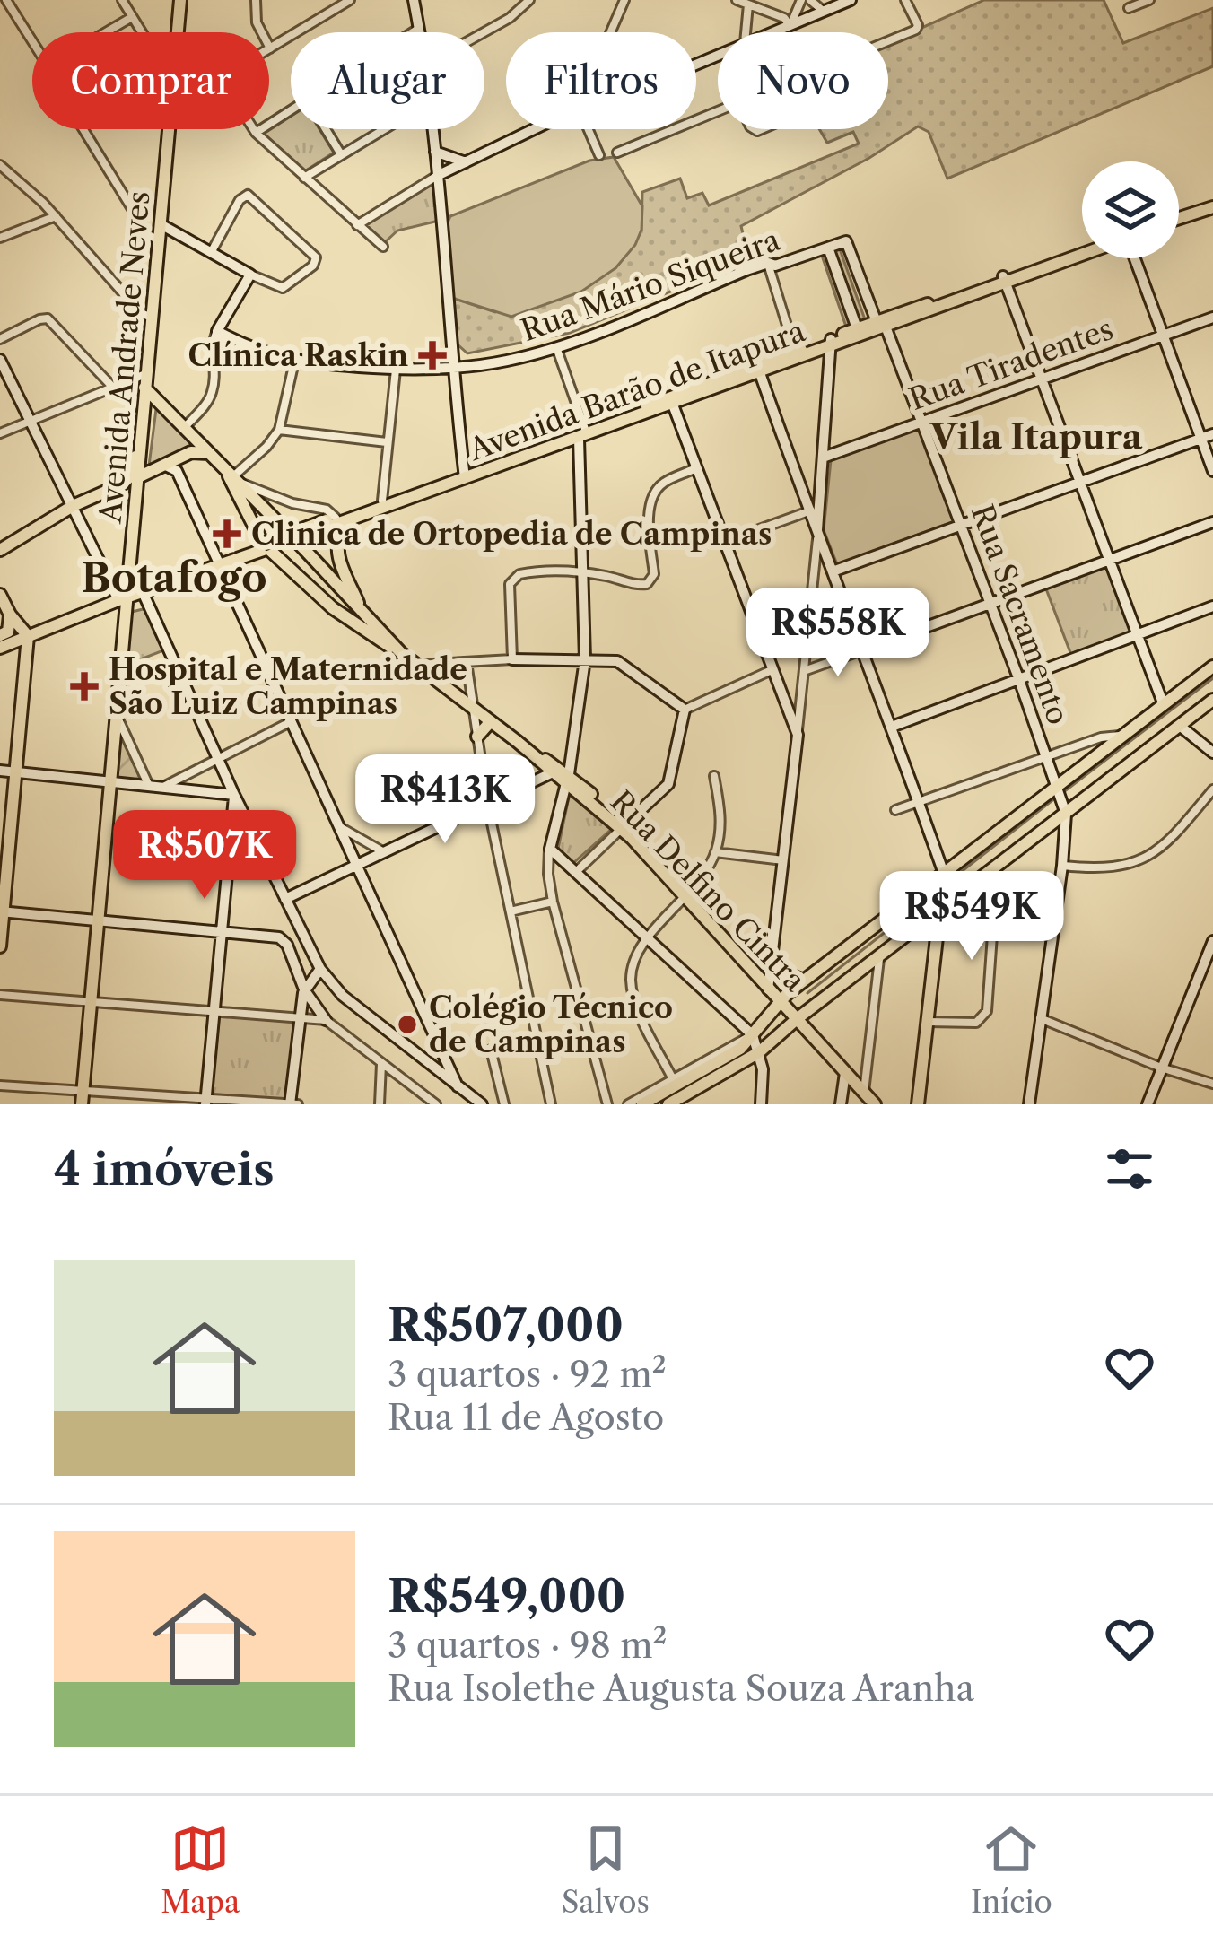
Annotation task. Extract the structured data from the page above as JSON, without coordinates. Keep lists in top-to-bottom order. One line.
{"streets":{"main road":["Avenida Andrade Neves","Avenida Barão de Itapura","Rua Delfino Cintra"],"street":["Rua Mário Siqueira","Rua Tiradentes","Rua Sacramento"]},"crossings":[["Rua Mário Siqueira","Rua Sacramento"],["Avenida Andrade Neves","Avenida Barão de Itapura"],["Rua Tiradentes","Rua Sacramento"],["Avenida Barão de Itapura","Rua Sacramento"]],"districts":["Vila Itapura","Botafogo"],"places":{"health":["Clínica Raskin","Clinica de Ortopedia de Campinas","Hospital e Maternidade São Luiz Campinas"],"other":["Colégio Técnico de Campinas"]},"page":{"chip":["Comprar","Alugar","Filtros","Novo"],"price":["R$558K","R$413K","R$507K","R$549K"],"heading":"4 imóveis","list":[{"name":"R$507,000","note":"3 quartos · 92 m² · Rua 11 de Agosto"},{"name":"R$549,000","note":"3 quartos · 98 m² · Rua Isolethe Augusta Souza Aranha"}],"tabs":["Mapa","Salvos","Início"]}}
